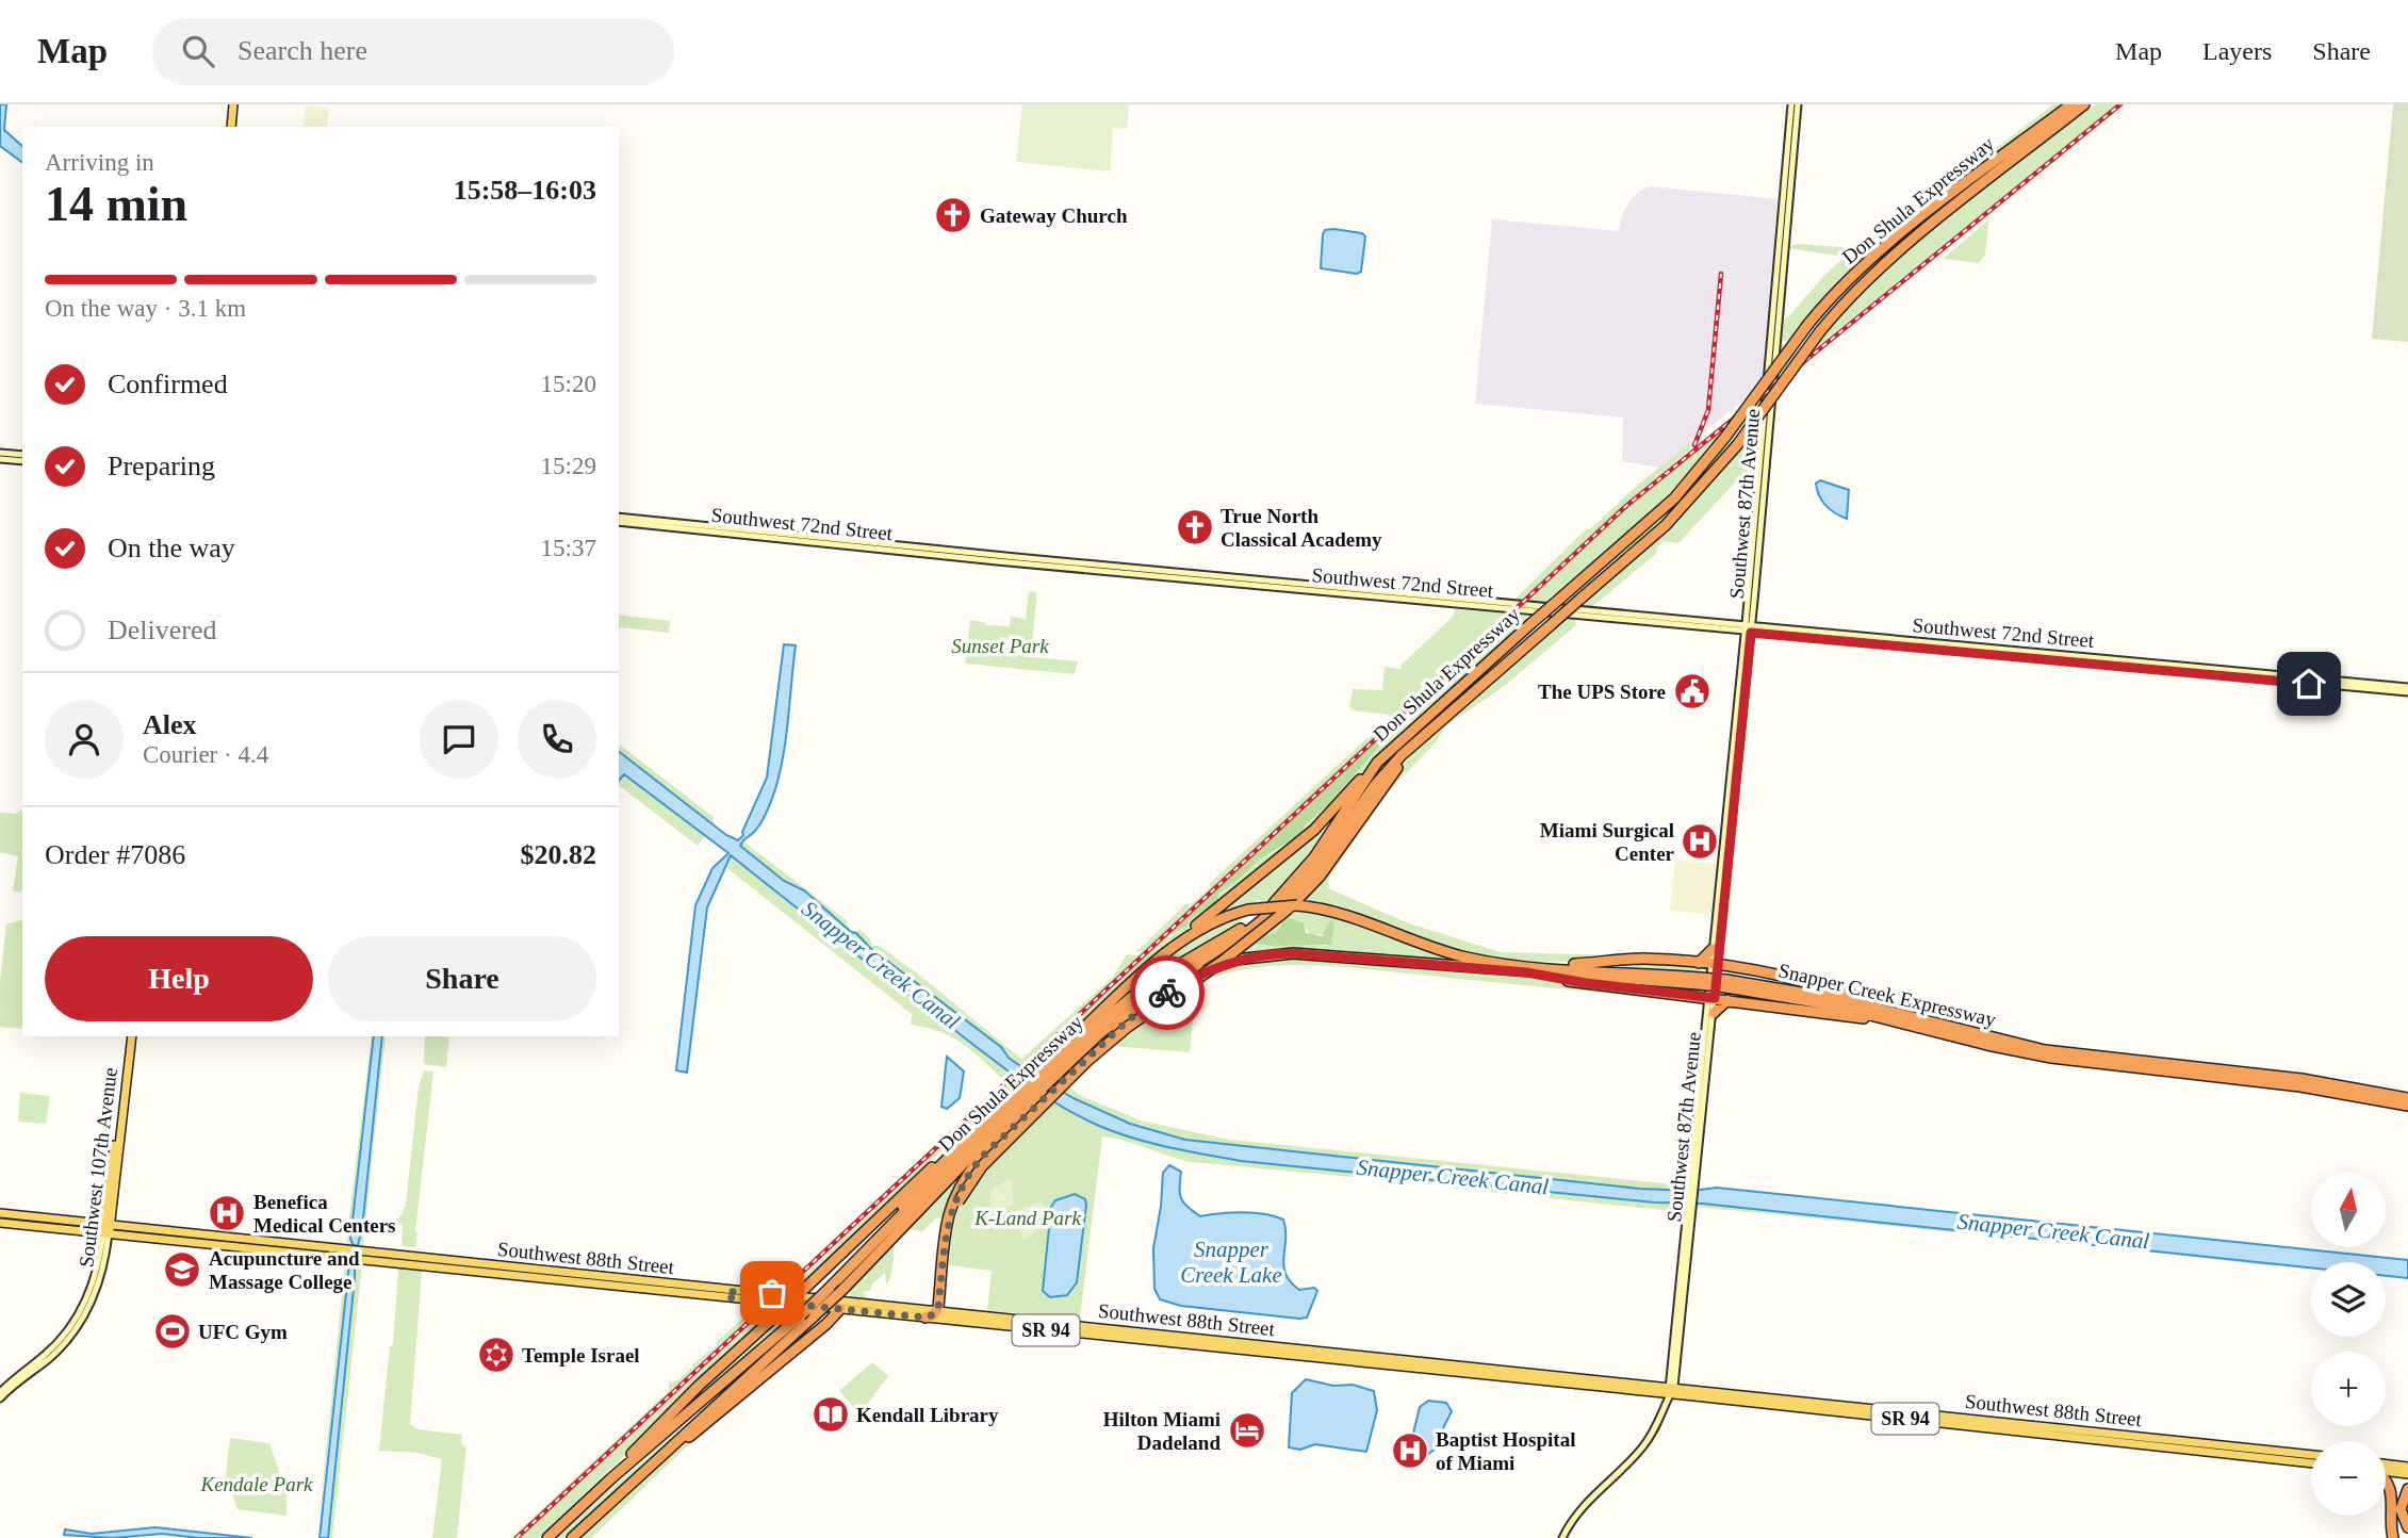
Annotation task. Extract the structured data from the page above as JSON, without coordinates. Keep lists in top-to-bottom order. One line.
{"streets":{"highway":["Don Shula Expressway","Snapper Creek Expressway"],"main road":["Southwest 87th Avenue","Southwest 72nd Street","Southwest 107th Avenue","Southwest 88th Street","SR 94"]},"crossings":[["Don Shula Expressway","Snapper Creek Expressway"],["Southwest 87th Avenue","Southwest 72nd Street"],["Southwest 87th Avenue","Southwest 88th Street"],["Southwest 107th Avenue","Southwest 88th Street"]],"water":["Snapper Creek Canal","Snapper Creek Lake"],"parks":["Sunset Park","K-Land Park","Kendale Park"],"places":{"church":["Gateway Church","True North Classical Academy"],"public building":["The UPS Store"],"hospital":["Miami Surgical Center","Benefica Medical Centers","Baptist Hospital of Miami"],"school or university":["Acupuncture and Massage College"],"sports":["UFC Gym"],"synagogue":["Temple Israel"],"library":["Kendall Library"],"hotel":["Hilton Miami Dadeland"]},"north":"top","page":{"header":"Map","search":"Search here","nav":["Map","Layers","Share"],"heading":["14 min","Arriving in","15:58–16:03"],"panel":["Alex","Courier · 4.4","Order #7086","$20.82"],"bar":"On the way · 3.1 km","list":[["Confirmed","15:20"],["Preparing","15:29"],["On the way","15:37"],"Delivered"],"buttons":["Help","Share"],"map_buttons":["+","−"]}}
